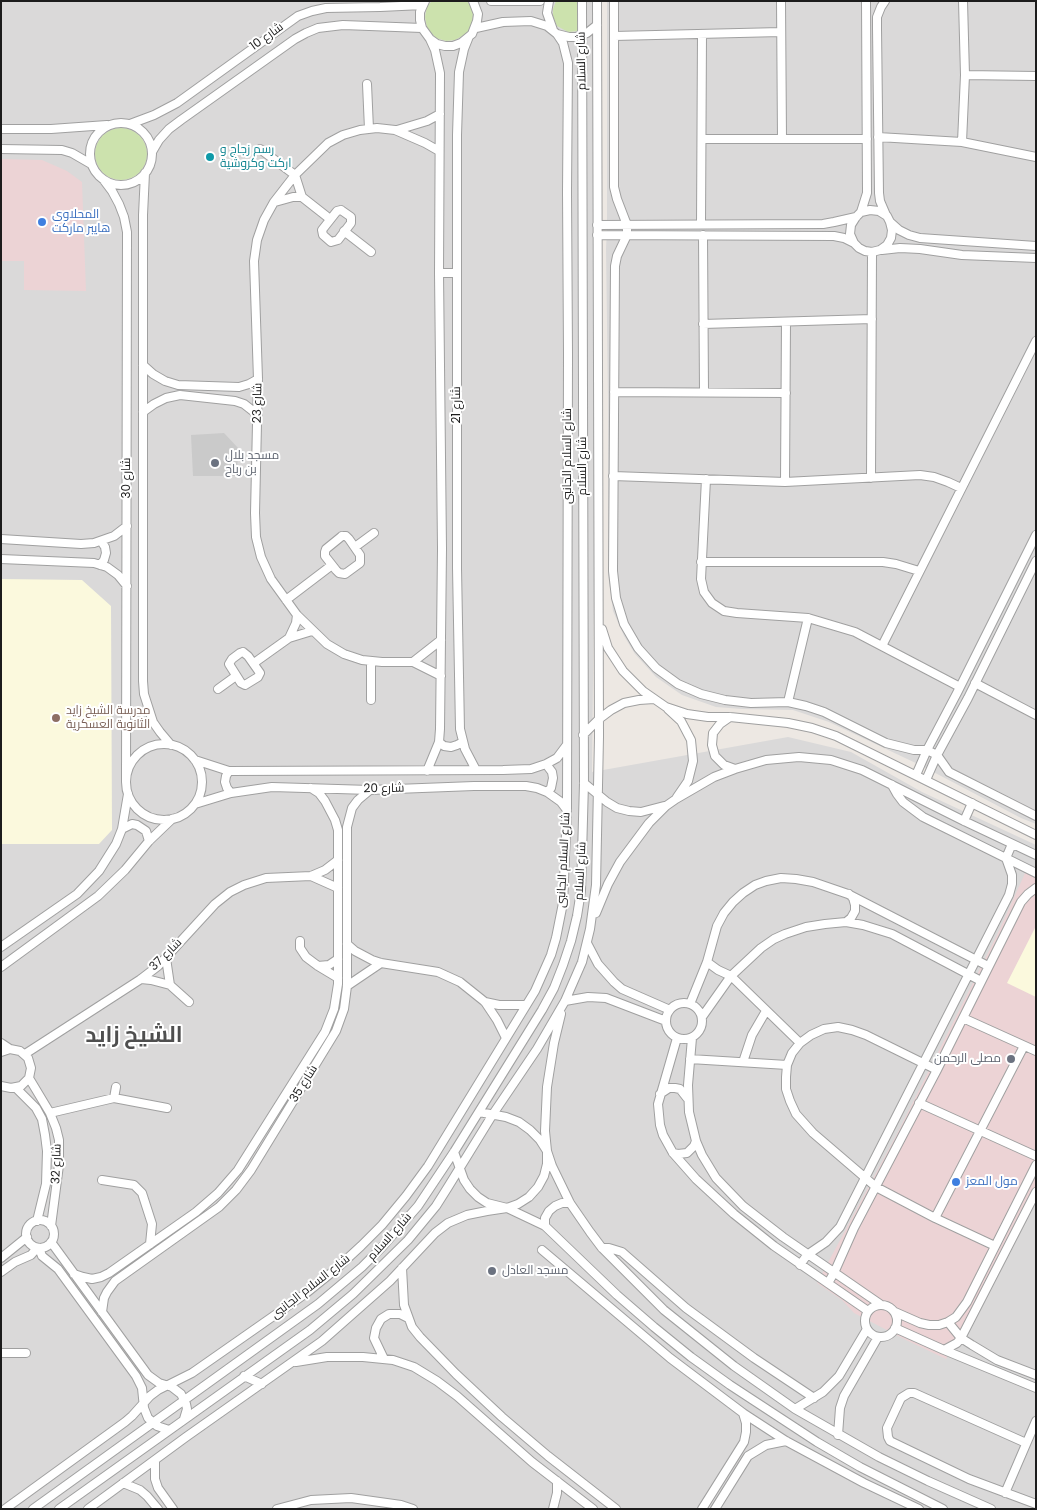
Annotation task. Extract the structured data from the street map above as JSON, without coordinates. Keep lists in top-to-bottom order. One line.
{"streets":{"street":["شارع 10","شارع السلام","شارع 23","شارع 21","شارع السلام الجانبى","شارع 30","شارع 20","شارع 37","شارع 35","شارع 32"]},"crossings":[["شارع 10","شارع 21"],["شارع 10","شارع 30"],["شارع 23","شارع 21"],["شارع 21","شارع 20"],["شارع السلام الجانبى","شارع 20"],["شارع 30","شارع 20"],["شارع 20","شارع 35"],["شارع 37","شارع 35"]],"districts":["الشيخ زايد"],"places":["رسم زجاج و اركت وكروشية","المحلاوى هايبر ماركت","مسجد بلال بن رباح","مدرسة الشيخ زايد الثانوية العسكرية","مصلى الرحمن","مول المعز","مسجد العادل"]}
